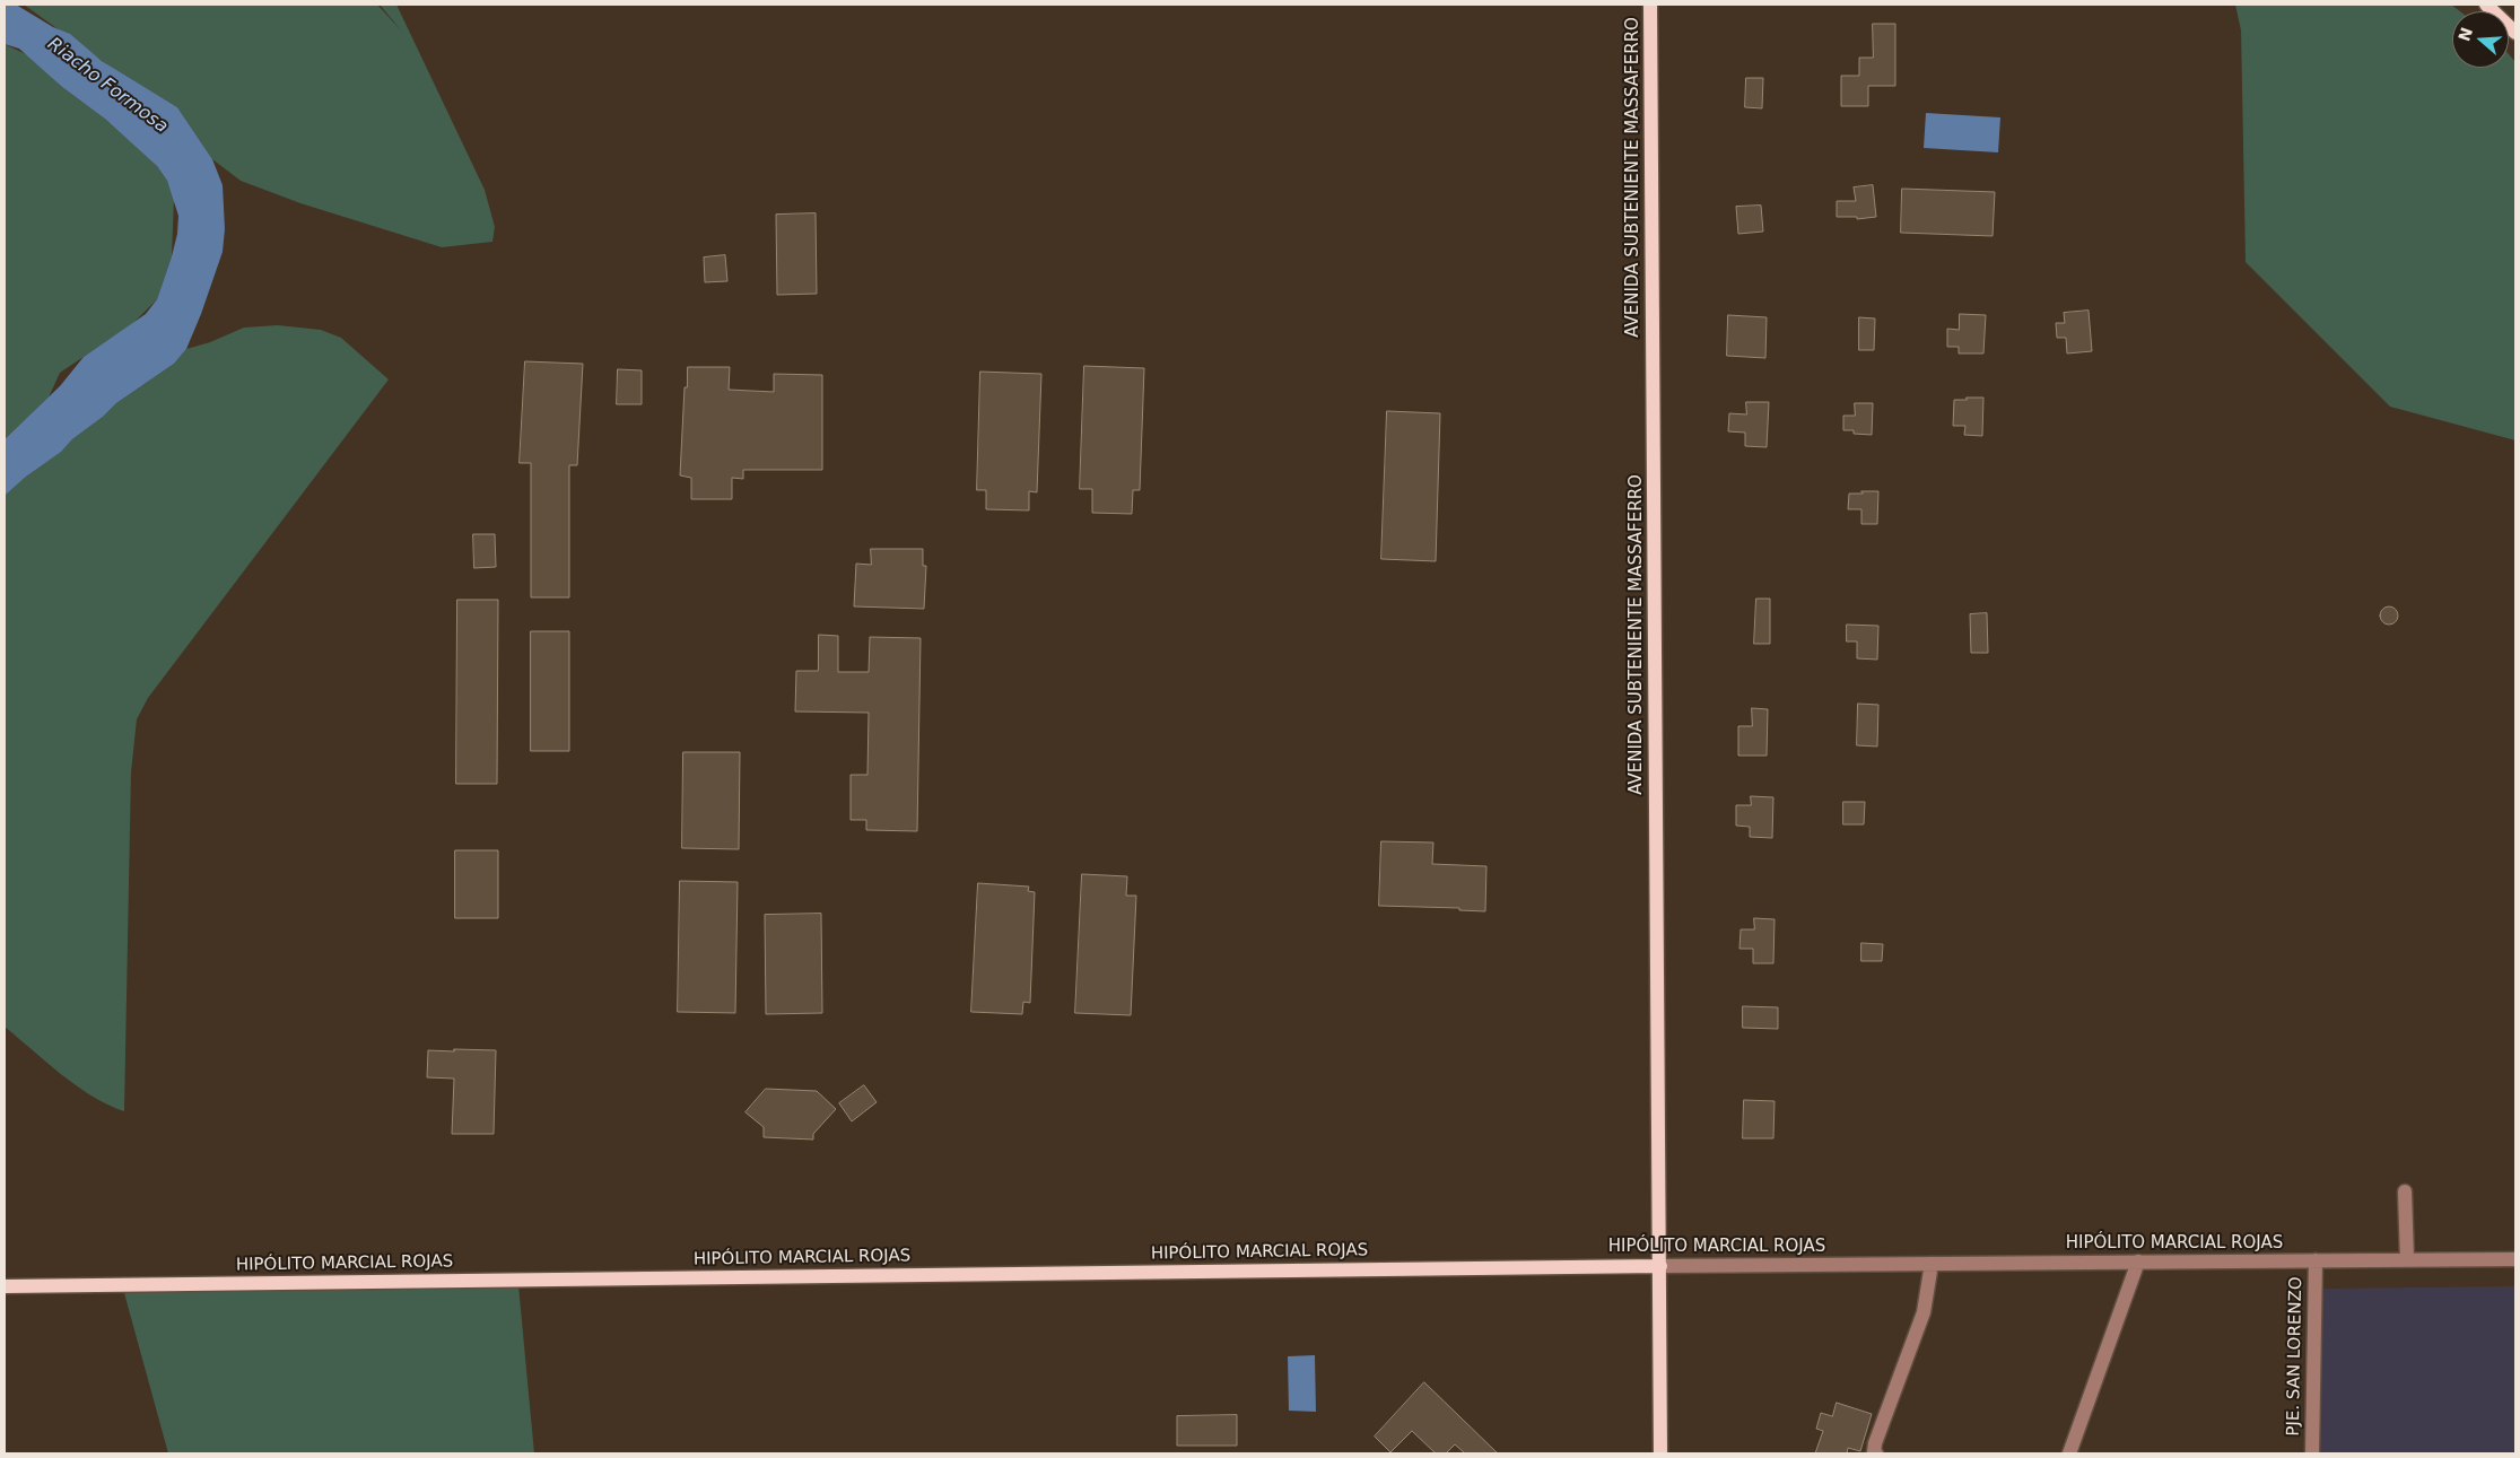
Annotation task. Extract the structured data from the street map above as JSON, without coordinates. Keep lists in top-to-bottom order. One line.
{"streets":{"main road":["AVENIDA SUBTENIENTE MASSAFERRO","HIPÓLITO MARCIAL ROJAS"],"street":["PJE. SAN LORENZO"]},"crossings":[["AVENIDA SUBTENIENTE MASSAFERRO","HIPÓLITO MARCIAL ROJAS"],["HIPÓLITO MARCIAL ROJAS","PJE. SAN LORENZO"]],"water":["Riacho Formosa"],"north":"left"}
